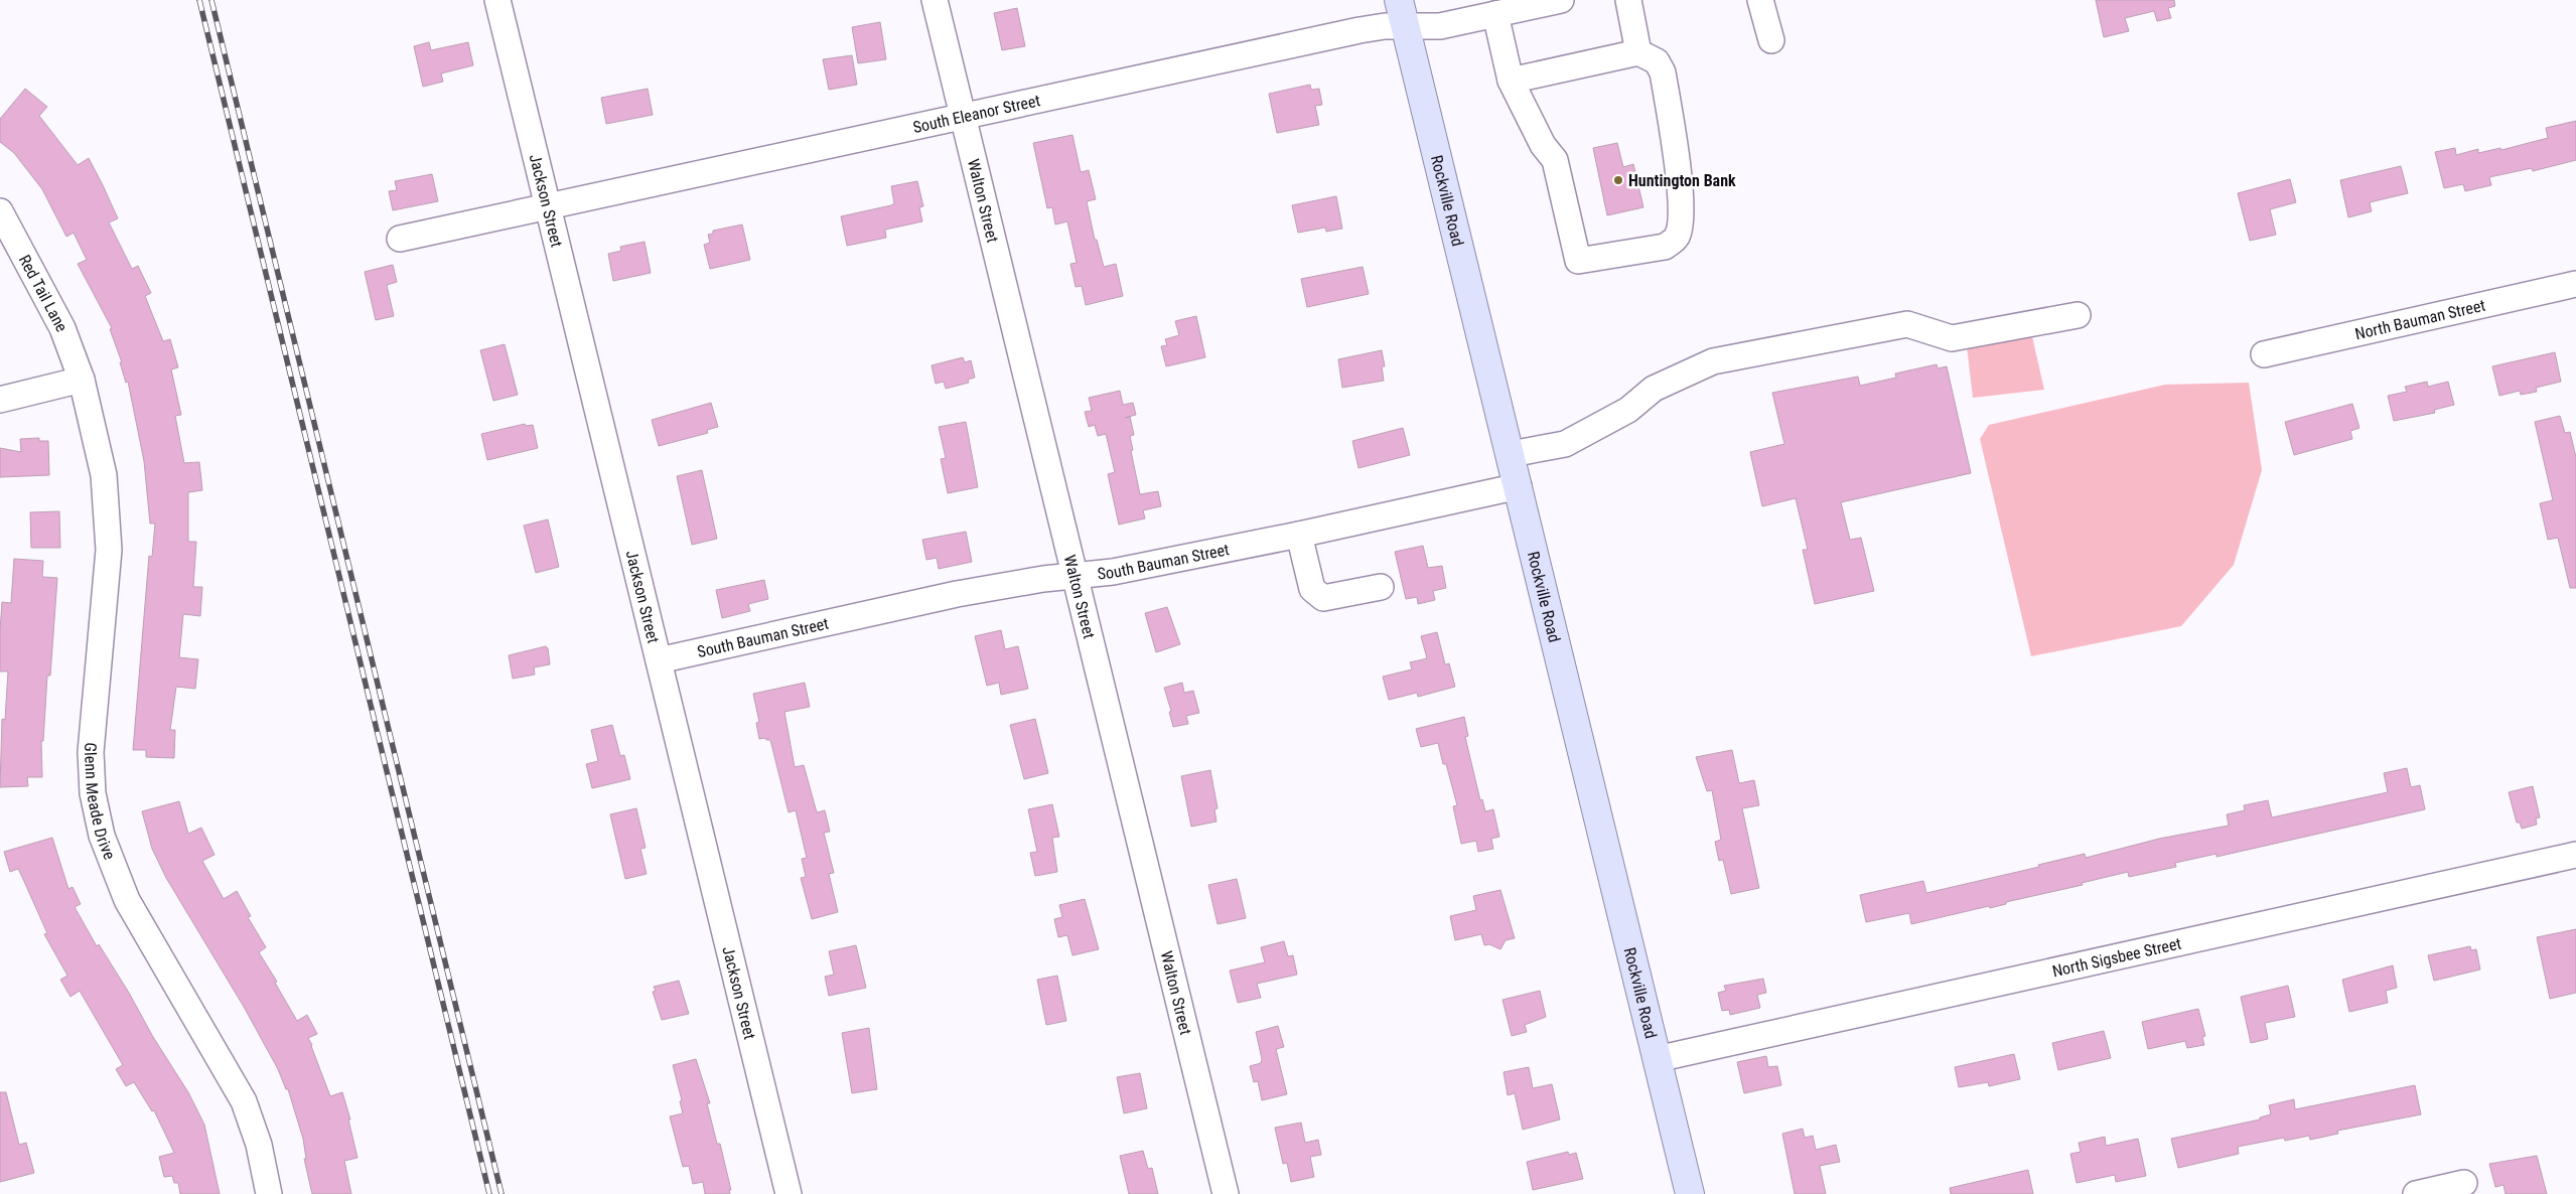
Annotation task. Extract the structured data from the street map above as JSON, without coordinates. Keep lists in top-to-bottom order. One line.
{"streets":{"main road":["Rockville Road"],"street":["South Eleanor Street","Jackson Street","Walton Street","Red Tail Lane","North Bauman Street","South Bauman Street","Glenn Meade Drive","North Sigsbee Street"]},"crossings":[["South Eleanor Street","Rockville Road"],["South Eleanor Street","Jackson Street"],["South Eleanor Street","Walton Street"],["Rockville Road","South Bauman Street"],["Rockville Road","North Sigsbee Street"],["Jackson Street","South Bauman Street"],["Walton Street","South Bauman Street"],["Red Tail Lane","Glenn Meade Drive"]],"places":["Huntington Bank"]}
